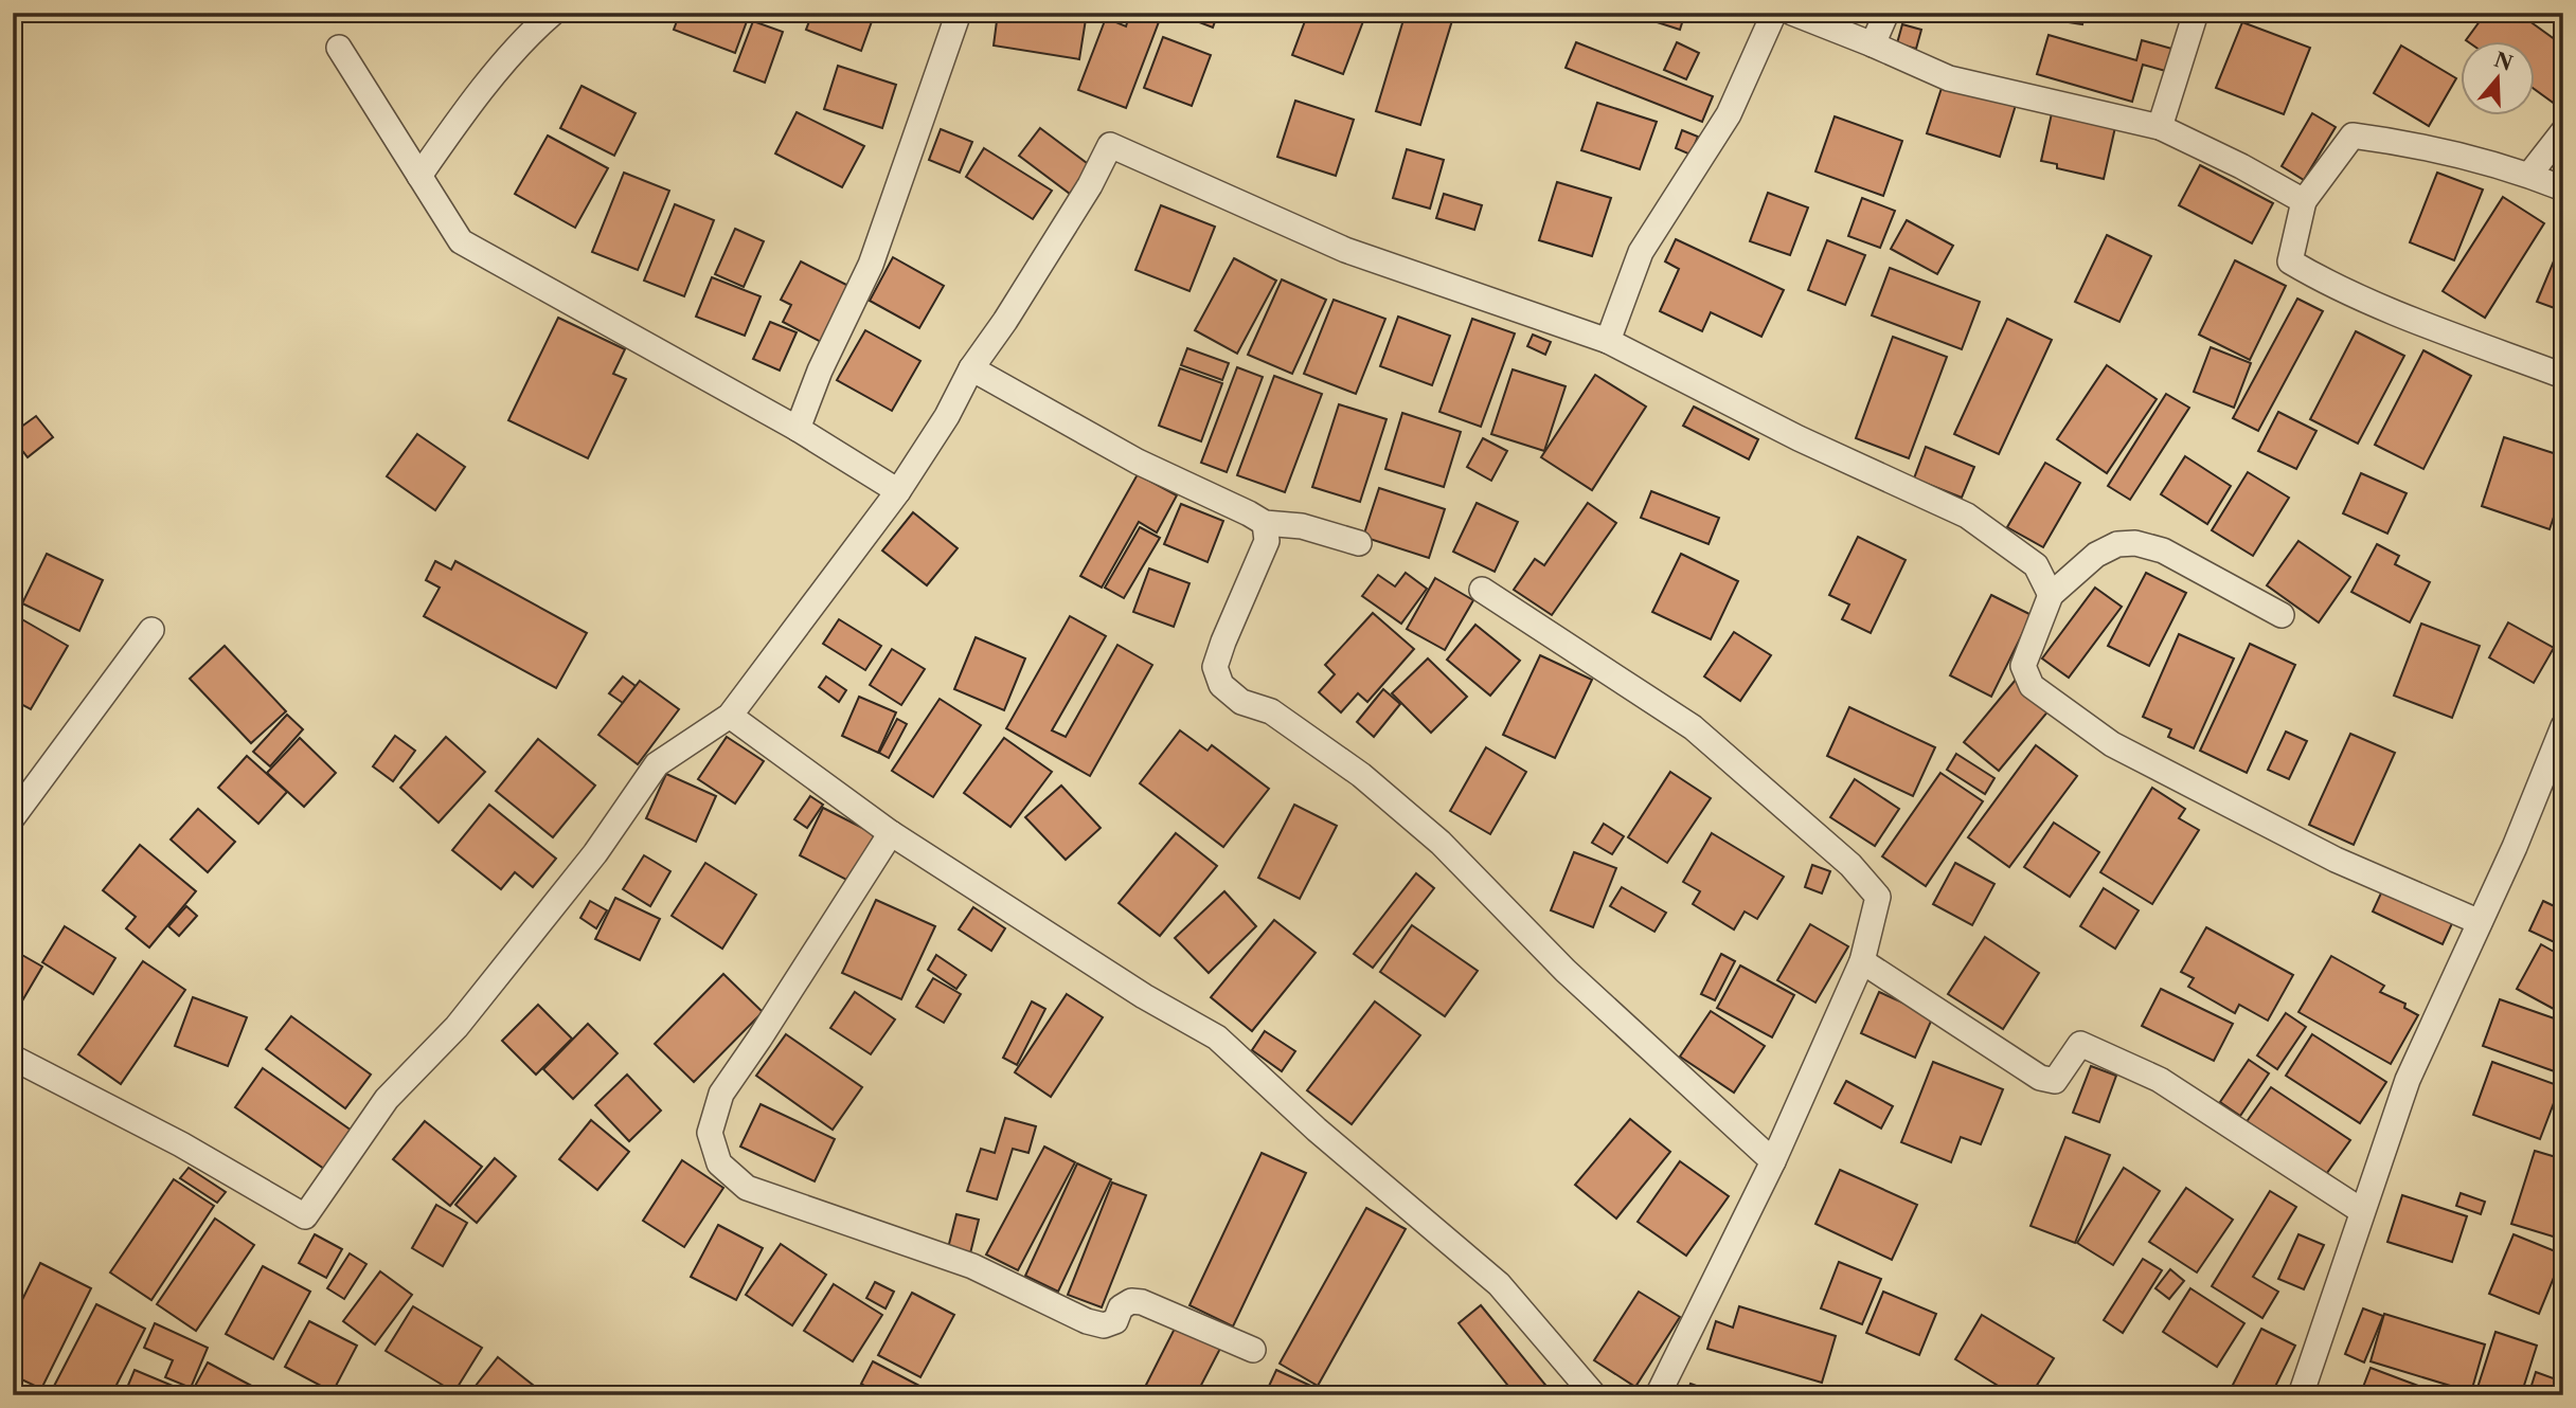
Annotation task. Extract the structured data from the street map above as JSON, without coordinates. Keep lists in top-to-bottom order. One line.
{"north":"top"}
